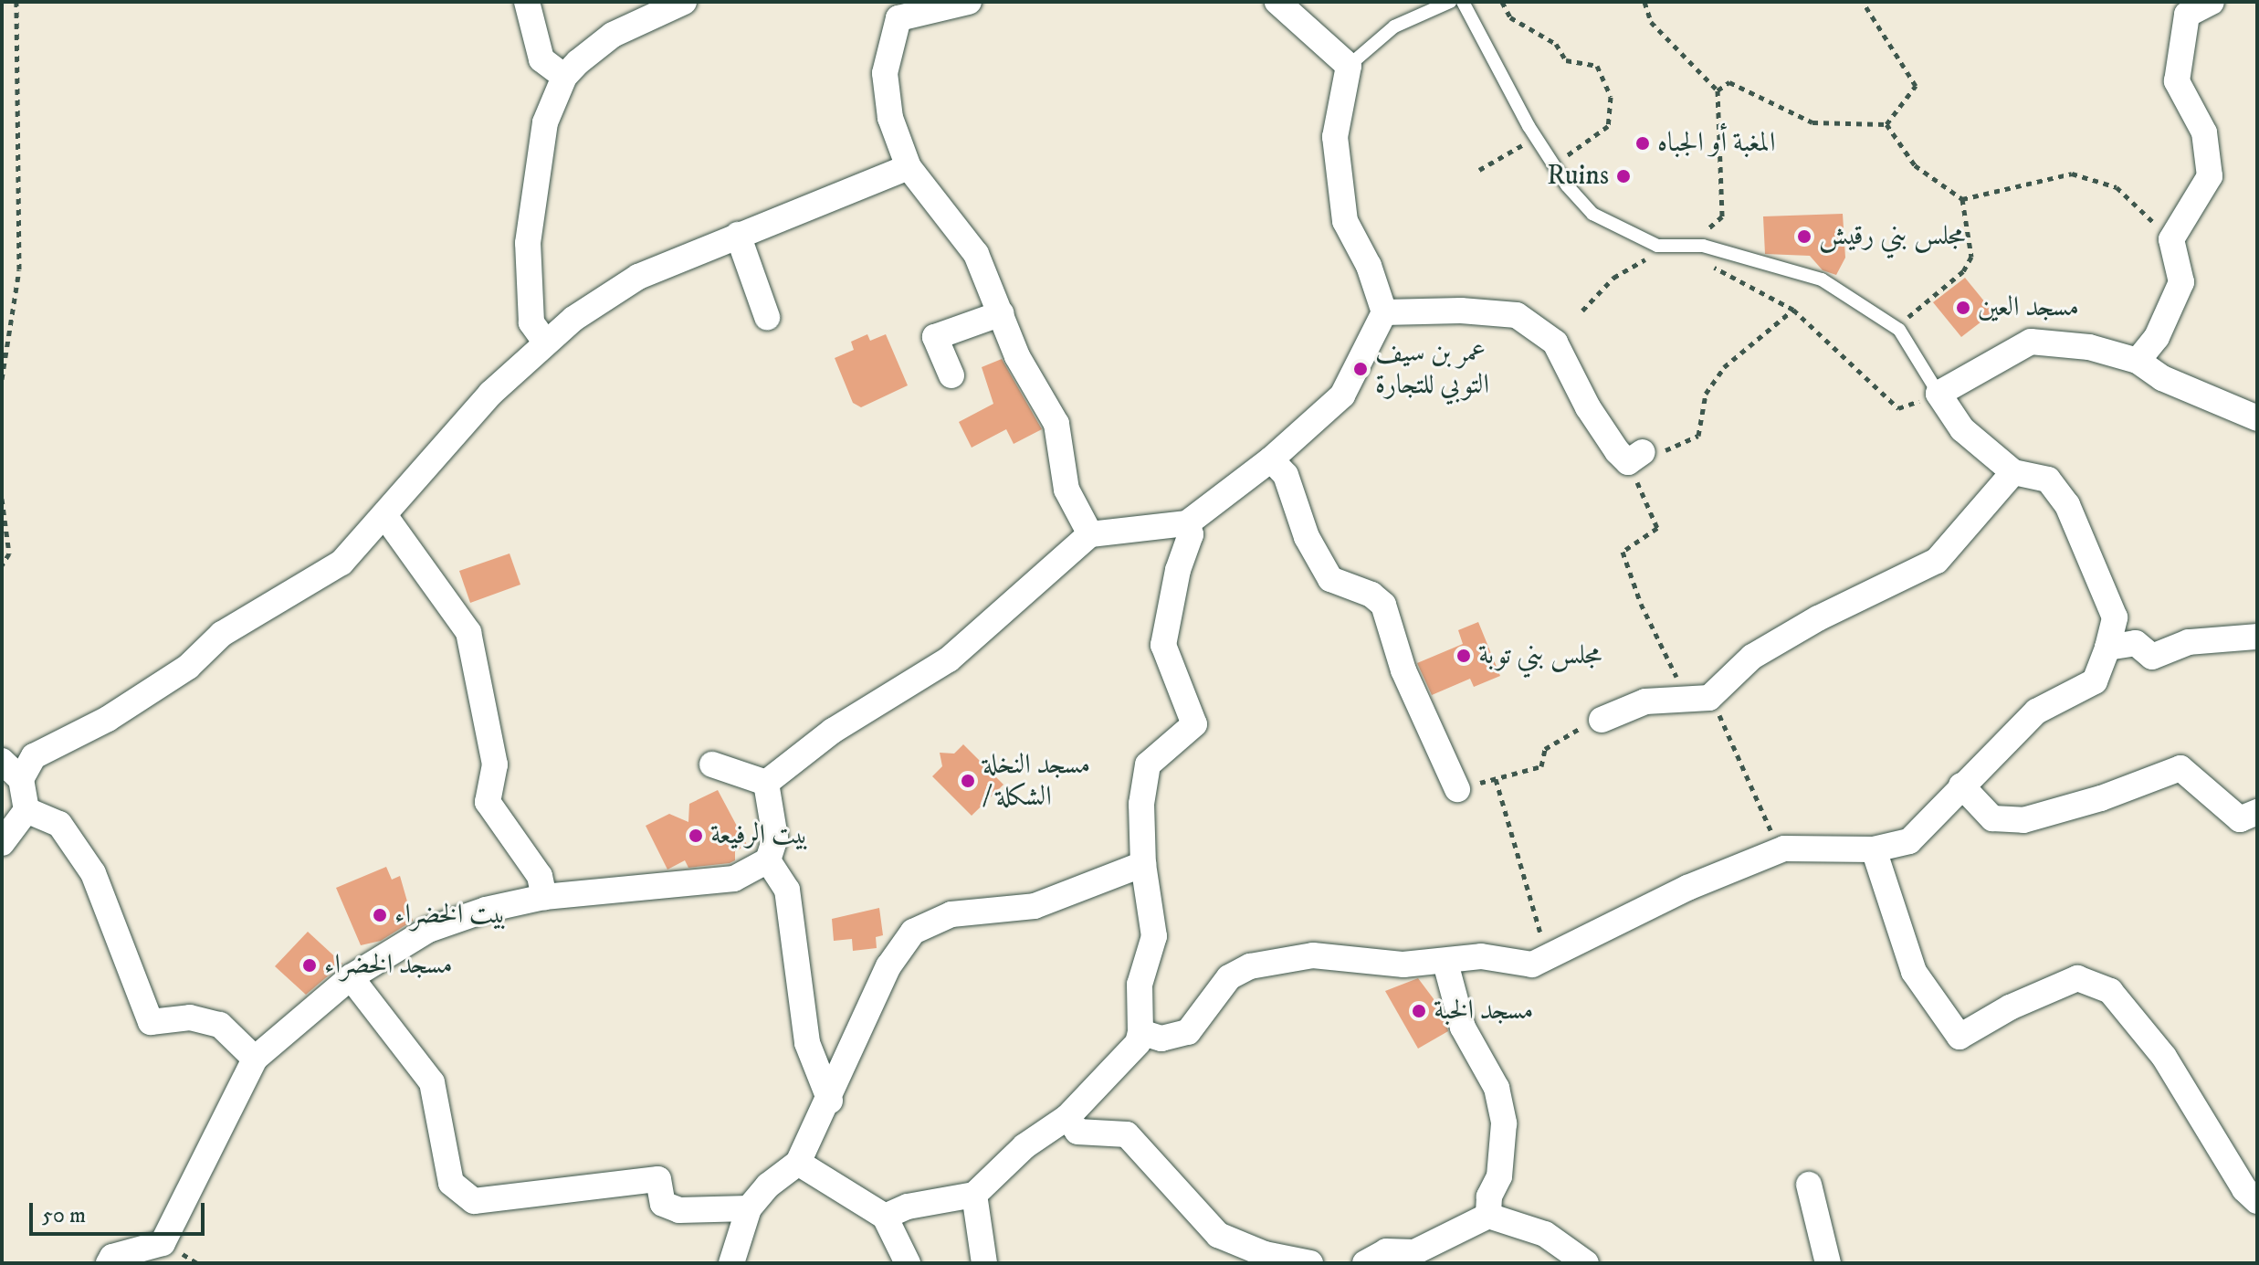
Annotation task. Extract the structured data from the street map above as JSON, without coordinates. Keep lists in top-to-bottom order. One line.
{"places":["المغبة أو الجباه","Ruins","مجلس بني رقيش","مسجد العين","عمر بن سيف التوبي للتجارة","مجلس بني توبة","مسجد النخلة / الشكلة","بيت الرفيعة","بيت الخضراء","مسجد الخضراء","مسجد الخبة"],"scale_bar":"50 m"}
